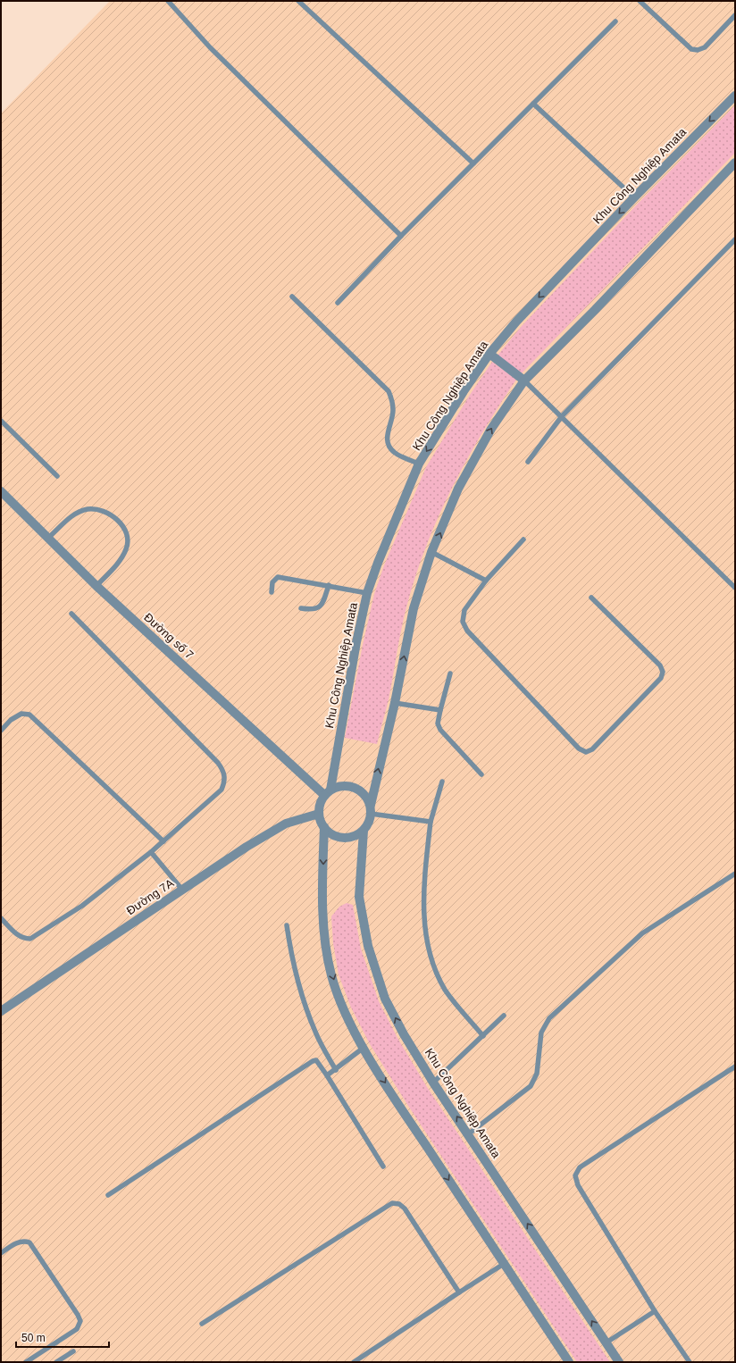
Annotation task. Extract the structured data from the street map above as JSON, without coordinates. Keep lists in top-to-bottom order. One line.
{"streets":{"street":["Khu Công Nghiệp Amata","Đường số 7","Đường 7A"]},"crossings":[["Khu Công Nghiệp Amata","Đường số 7"],["Khu Công Nghiệp Amata","Đường 7A"],["Đường số 7","Đường 7A"]],"scale_bar":"50 m"}
